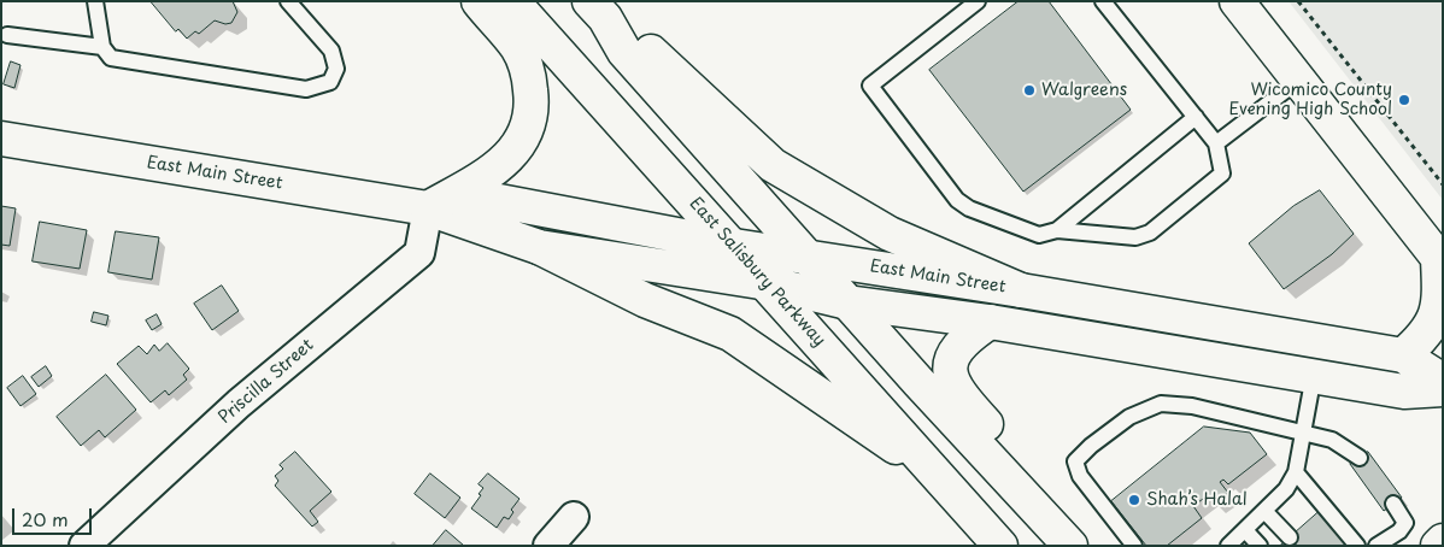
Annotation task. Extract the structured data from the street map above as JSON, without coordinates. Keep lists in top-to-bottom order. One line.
{"streets":{"main road":["East Main Street","East Salisbury Parkway"],"street":["Priscilla Street"]},"crossings":[["East Main Street","East Salisbury Parkway"],["East Main Street","Priscilla Street"]],"places":["Walgreens","Wicomico County Evening High School","Shah’s Halal"],"scale_bar":"20 m"}
